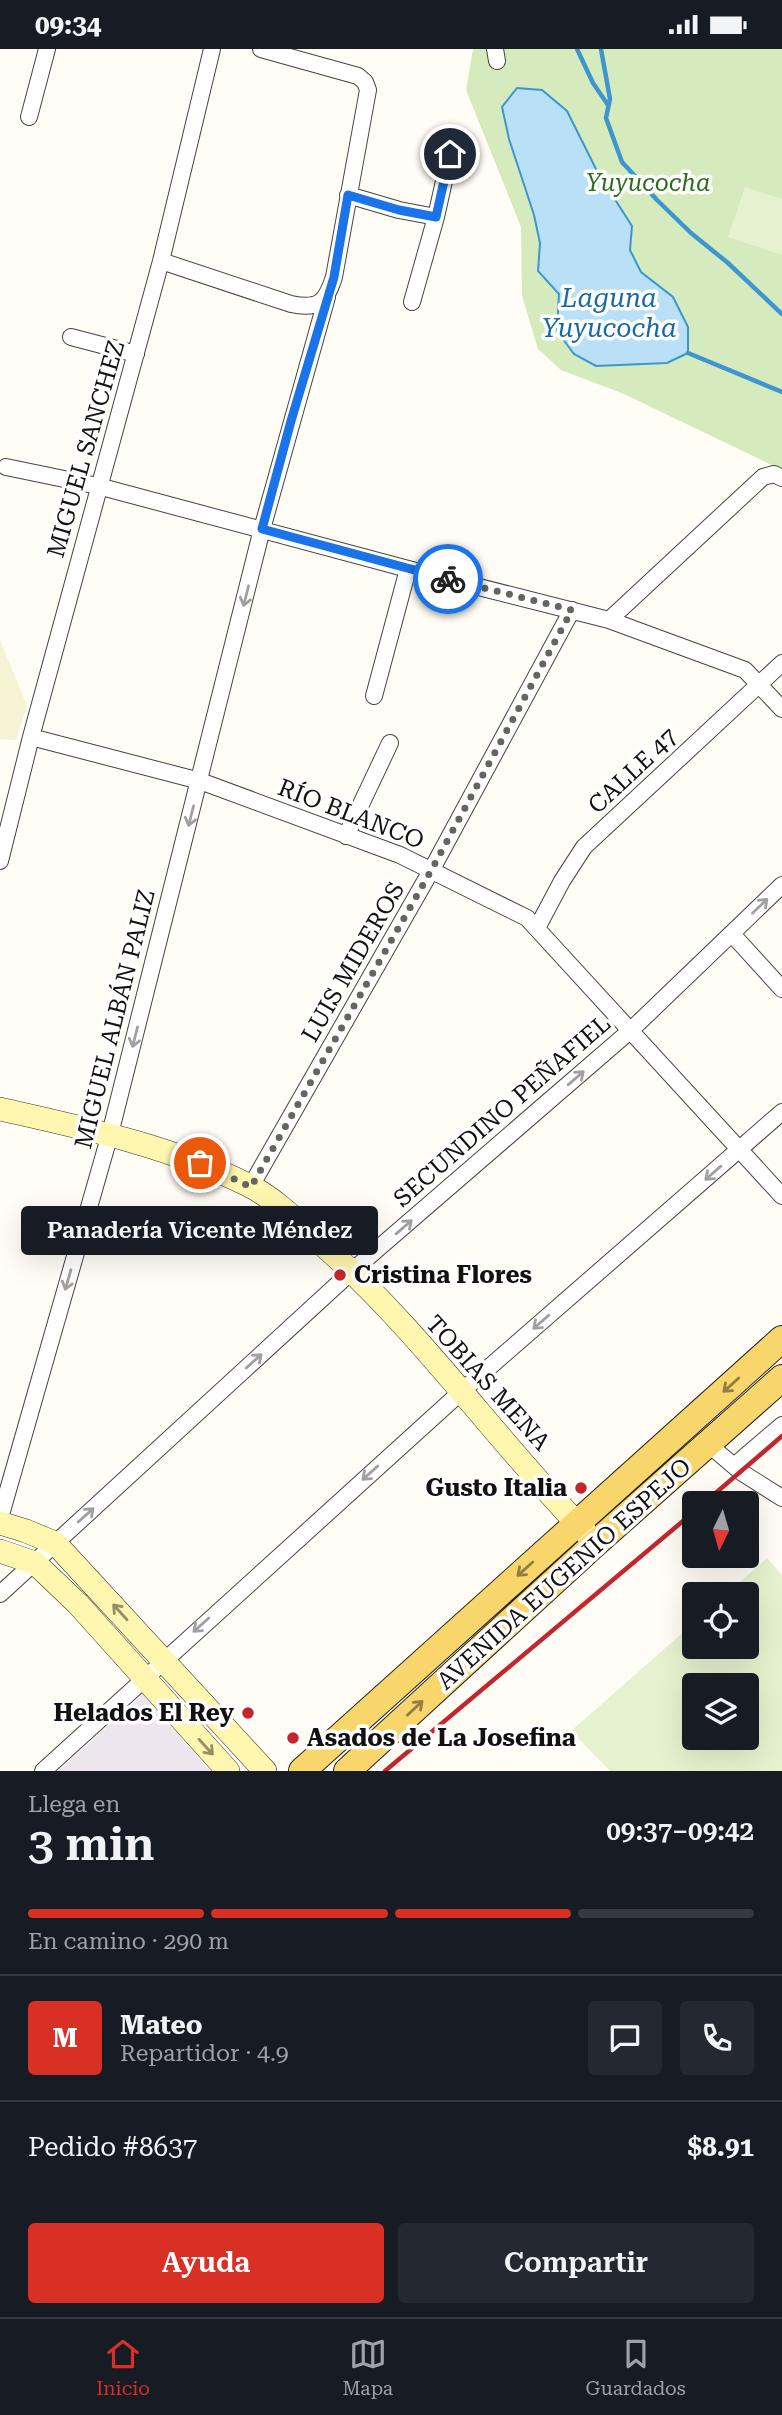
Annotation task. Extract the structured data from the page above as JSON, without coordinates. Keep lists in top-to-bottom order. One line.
{"streets":{"main road":["AVENIDA EUGENIO ESPEJO"],"street":["MIGUEL SANCHEZ","CALLE 47","RÍO BLANCO","LUIS MIDEROS","MIGUEL ALBÁN PALIZ","SECUNDINO PEÑAFIEL","TOBIAS MENA"]},"crossings":[["MIGUEL SANCHEZ","RÍO BLANCO"],["CALLE 47","RÍO BLANCO"],["RÍO BLANCO","LUIS MIDEROS"],["RÍO BLANCO","MIGUEL ALBÁN PALIZ"],["RÍO BLANCO","SECUNDINO PEÑAFIEL"],["LUIS MIDEROS","TOBIAS MENA"],["MIGUEL ALBÁN PALIZ","TOBIAS MENA"],["SECUNDINO PEÑAFIEL","TOBIAS MENA"],["TOBIAS MENA","AVENIDA EUGENIO ESPEJO"]],"one_way":["MIGUEL ALBÁN PALIZ","SECUNDINO PEÑAFIEL"],"water":["Laguna Yuyucocha"],"parks":["Yuyucocha"],"places":["Panadería Vicente Méndez","Cristina Flores","Gusto Italia","Helados El Rey","Asados de La Josefina"],"north":"bottom","page":{"status":"09:34","bubble":"Panadería Vicente Méndez","heading":["3 min","Llega en","09:37–09:42"],"panel":["Mateo","Repartidor · 4.9","Pedido #8637","$8.91"],"bar":"En camino · 290 m","round":"M","buttons":["Ayuda","Compartir"],"tabs":["Inicio","Mapa","Guardados"]}}
